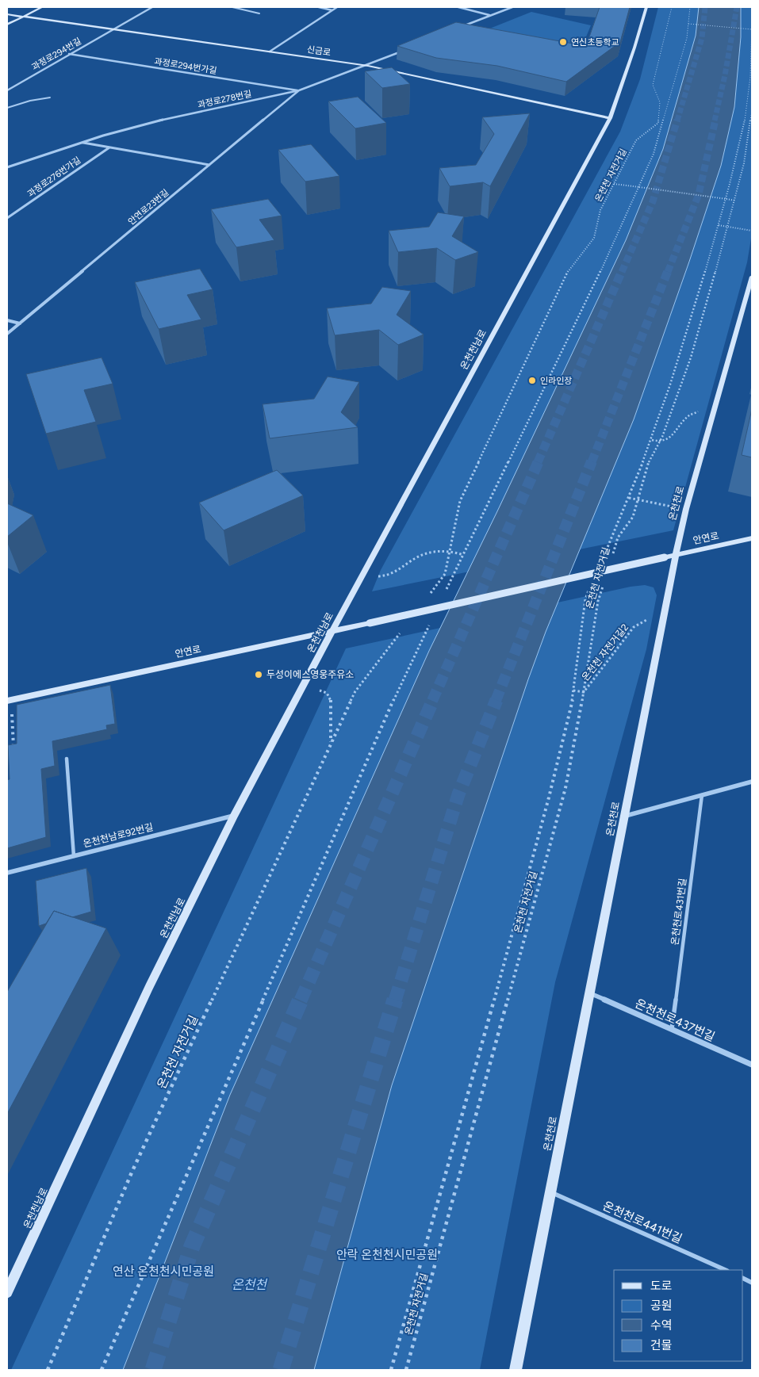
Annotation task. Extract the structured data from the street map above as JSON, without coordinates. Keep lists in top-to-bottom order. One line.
{"streets":{"street":["신금로","과정로294번길","과정로294번가길","과정로278번길","과정로276번가길","안연로23번길","온천천남로","온천천로","안연로","온천천남로92번길","온천천로437번길"],"lane":["온천천로431번길","온천천로441번길"],"path":["온천천 자전거길","온천천 자전거길2"]},"crossings":[["신금로","과정로294번길"],["신금로","과정로278번길"],["신금로","온천천남로"],["과정로294번길","과정로294번가길"],["과정로294번가길","과정로278번길"],["과정로294번가길","안연로23번길"],["과정로278번길","과정로276번가길"],["과정로278번길","안연로23번길"],["온천천 자전거길","온천천로"],["온천천 자전거길","온천천 자전거길2"],["온천천남로","안연로"],["온천천남로","온천천남로92번길"],["온천천로","안연로"],["온천천로","온천천 자전거길2"],["온천천로","온천천로437번길"],["온천천로","온천천로441번길"],["온천천로431번길","온천천로437번길"]],"water":["온천천"],"parks":["안락 온천천시민공원","연산 온천천시민공원"],"places":["연신초등학교","인라인장","두성이에스영웅주유소"],"legend":["도로","공원","수역","건물"]}
